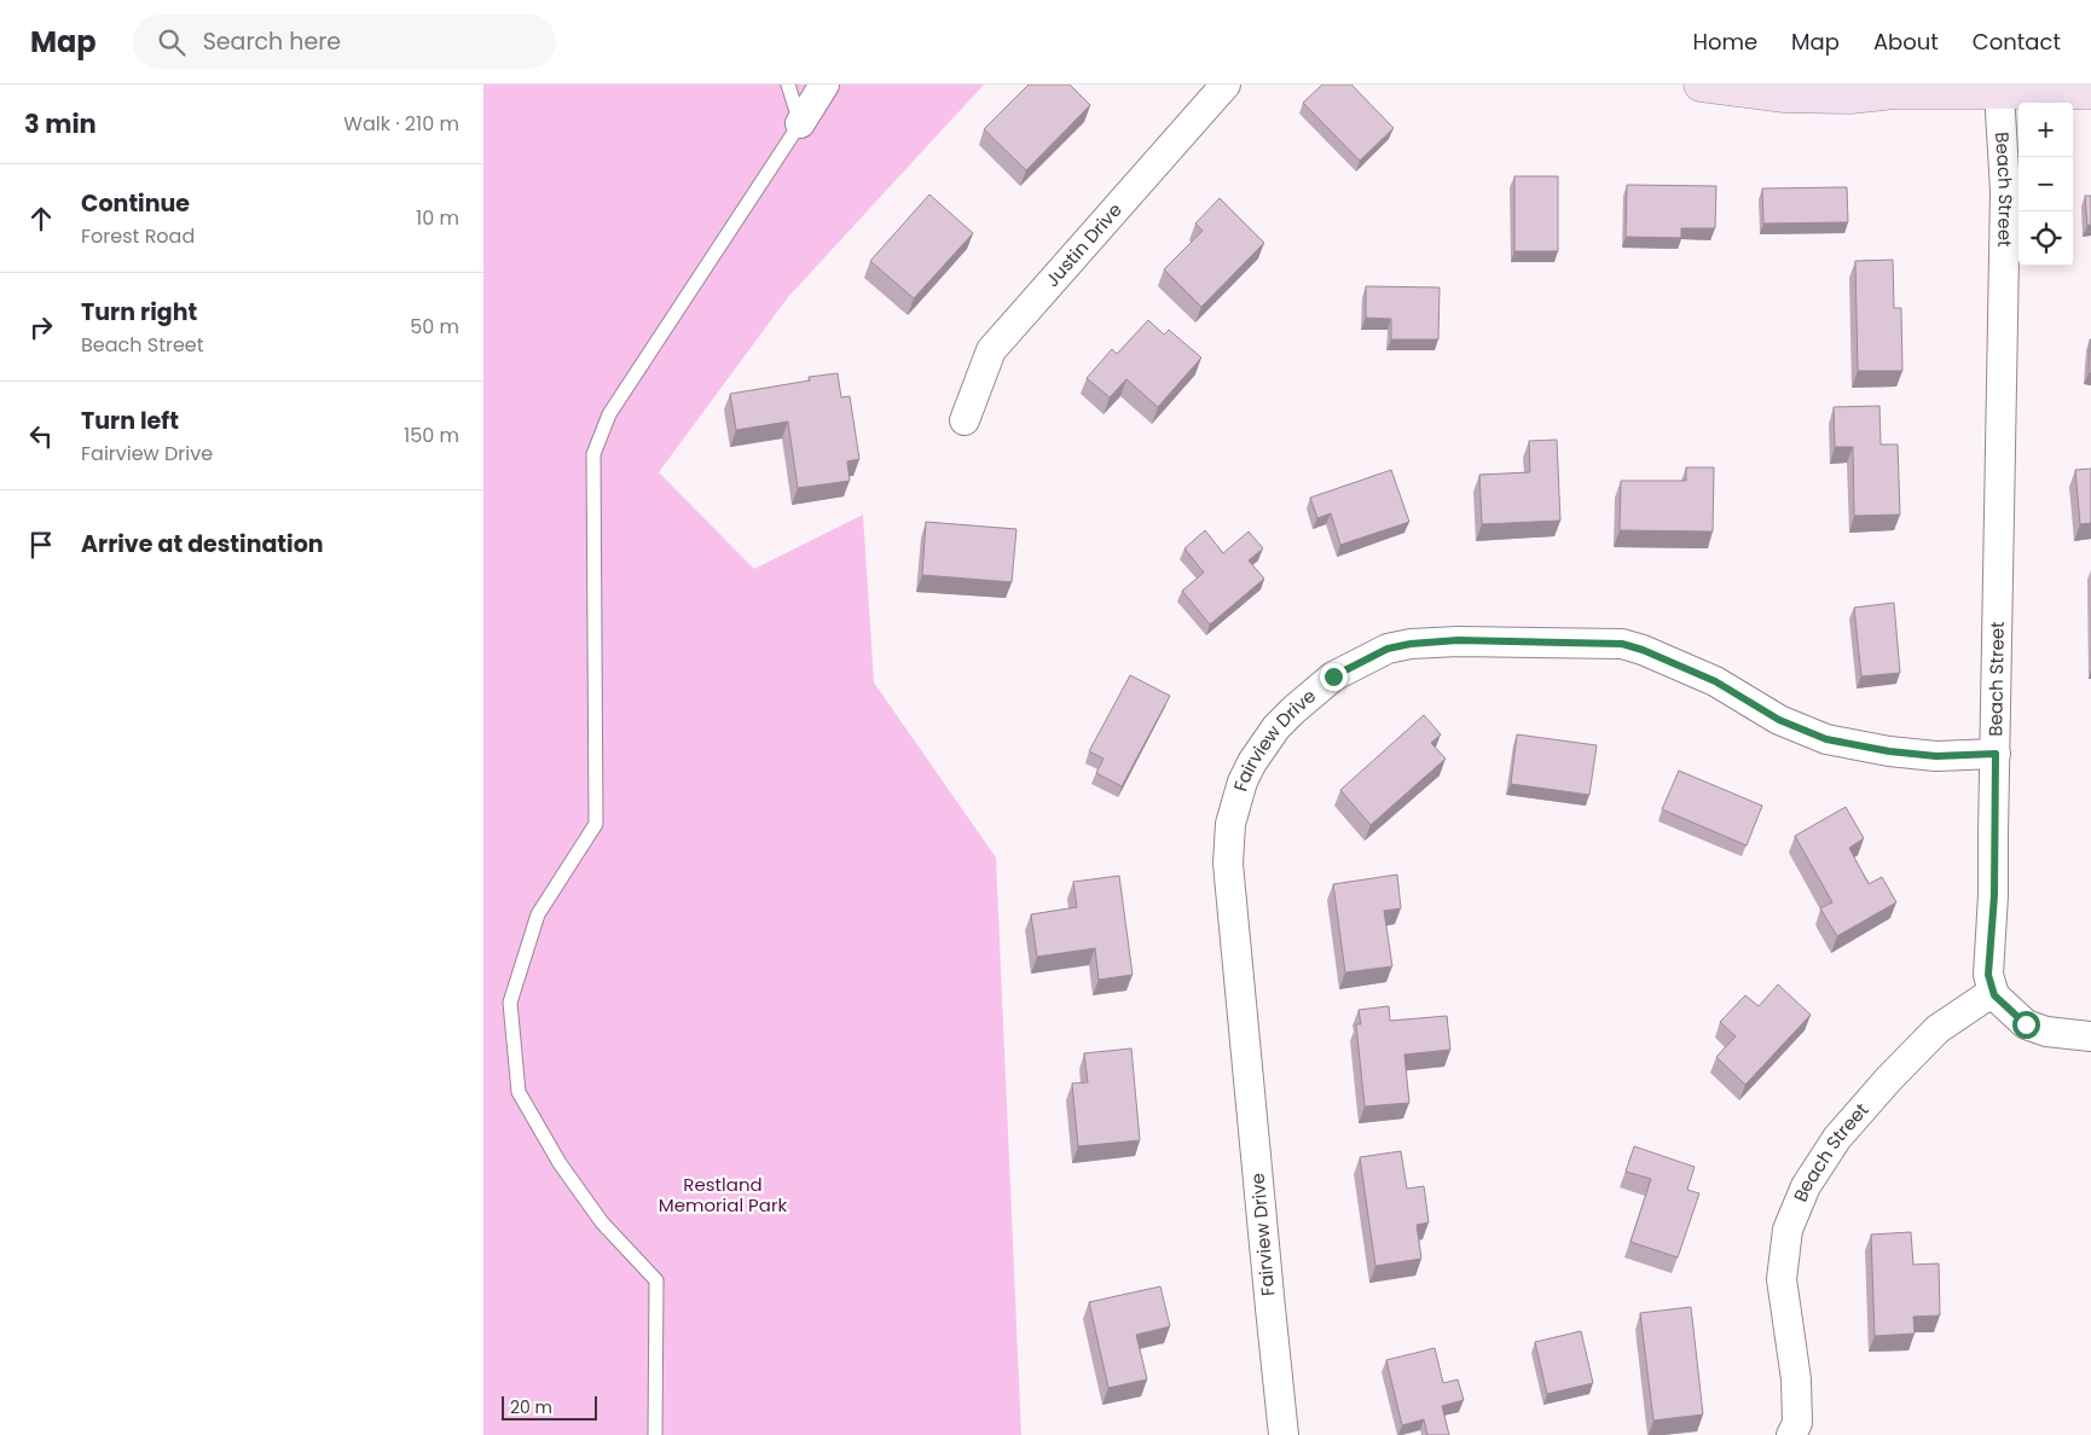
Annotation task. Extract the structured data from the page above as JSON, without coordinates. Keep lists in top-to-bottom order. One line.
{"streets":{"street":["Beach Street","Justin Drive","Fairview Drive"]},"crossings":[["Beach Street","Fairview Drive"]],"parks":["Restland Memorial Park"],"scale_bar":"20 m","page":{"header":"Map","search":"Search here","nav":["Home","Map","About","Contact"],"heading":["3 min","Walk · 210 m"],"map_buttons":["+","−"],"list":[["Continue","Forest Road","10 m"],["Turn right","Beach Street","50 m"],["Turn left","Fairview Drive","150 m"],"Arrive at destination"],"scale":"20 m"}}
